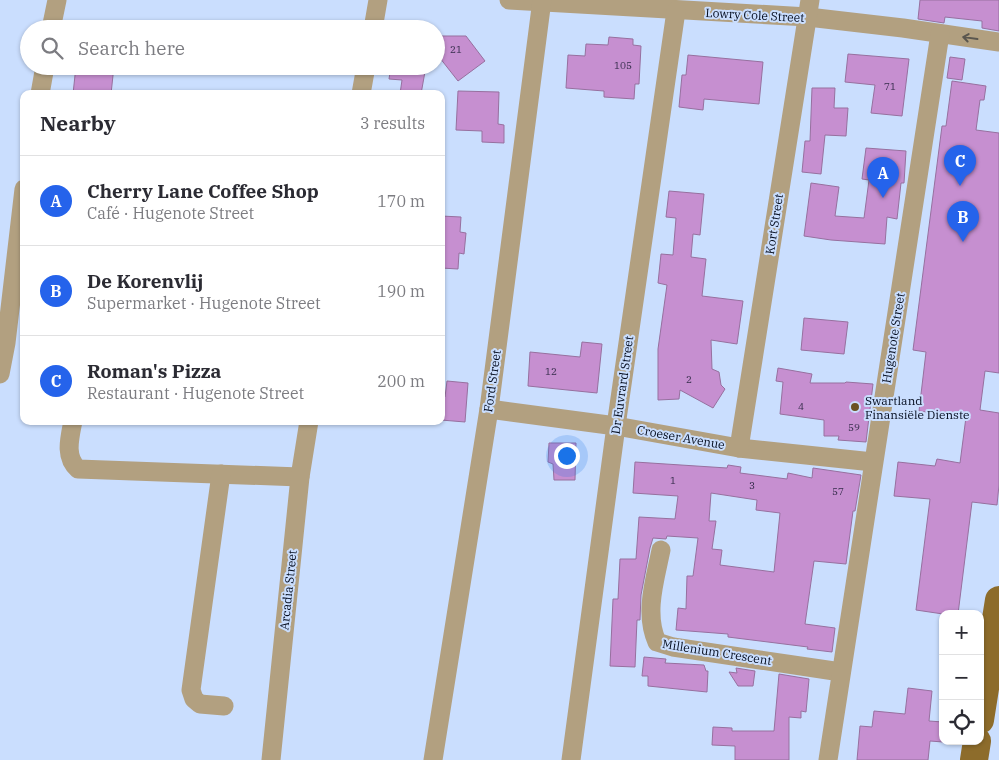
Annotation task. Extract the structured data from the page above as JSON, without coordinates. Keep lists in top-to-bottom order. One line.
{"streets":{"street":["Lowry Cole Street","Kort Street","Hugenote Street","Ford Street","Dr Euvrard Street","Croeser Avenue","Arcadia Street","Millenium Crescent"]},"crossings":[["Lowry Cole Street","Kort Street"],["Lowry Cole Street","Hugenote Street"],["Lowry Cole Street","Ford Street"],["Lowry Cole Street","Dr Euvrard Street"],["Kort Street","Croeser Avenue"],["Hugenote Street","Croeser Avenue"],["Hugenote Street","Millenium Crescent"],["Ford Street","Croeser Avenue"],["Dr Euvrard Street","Croeser Avenue"]],"places":["Swartland Finansiële Dienste"],"house_numbers":["21","105","71","12","2","4","59","1","3","57"],"page":{"search":"Search here","heading":["Nearby","3 results"],"pins":["C","A","B"],"list":[{"mark":"A","name":"Cherry Lane Coffee Shop","note":"Café · Hugenote Street","value":"170 m"},{"mark":"B","name":"De Korenvlij","note":"Supermarket · Hugenote Street","value":"190 m"},{"mark":"C","name":"Roman's Pizza","note":"Restaurant · Hugenote Street","value":"200 m"}],"map_buttons":["+","−"]}}
